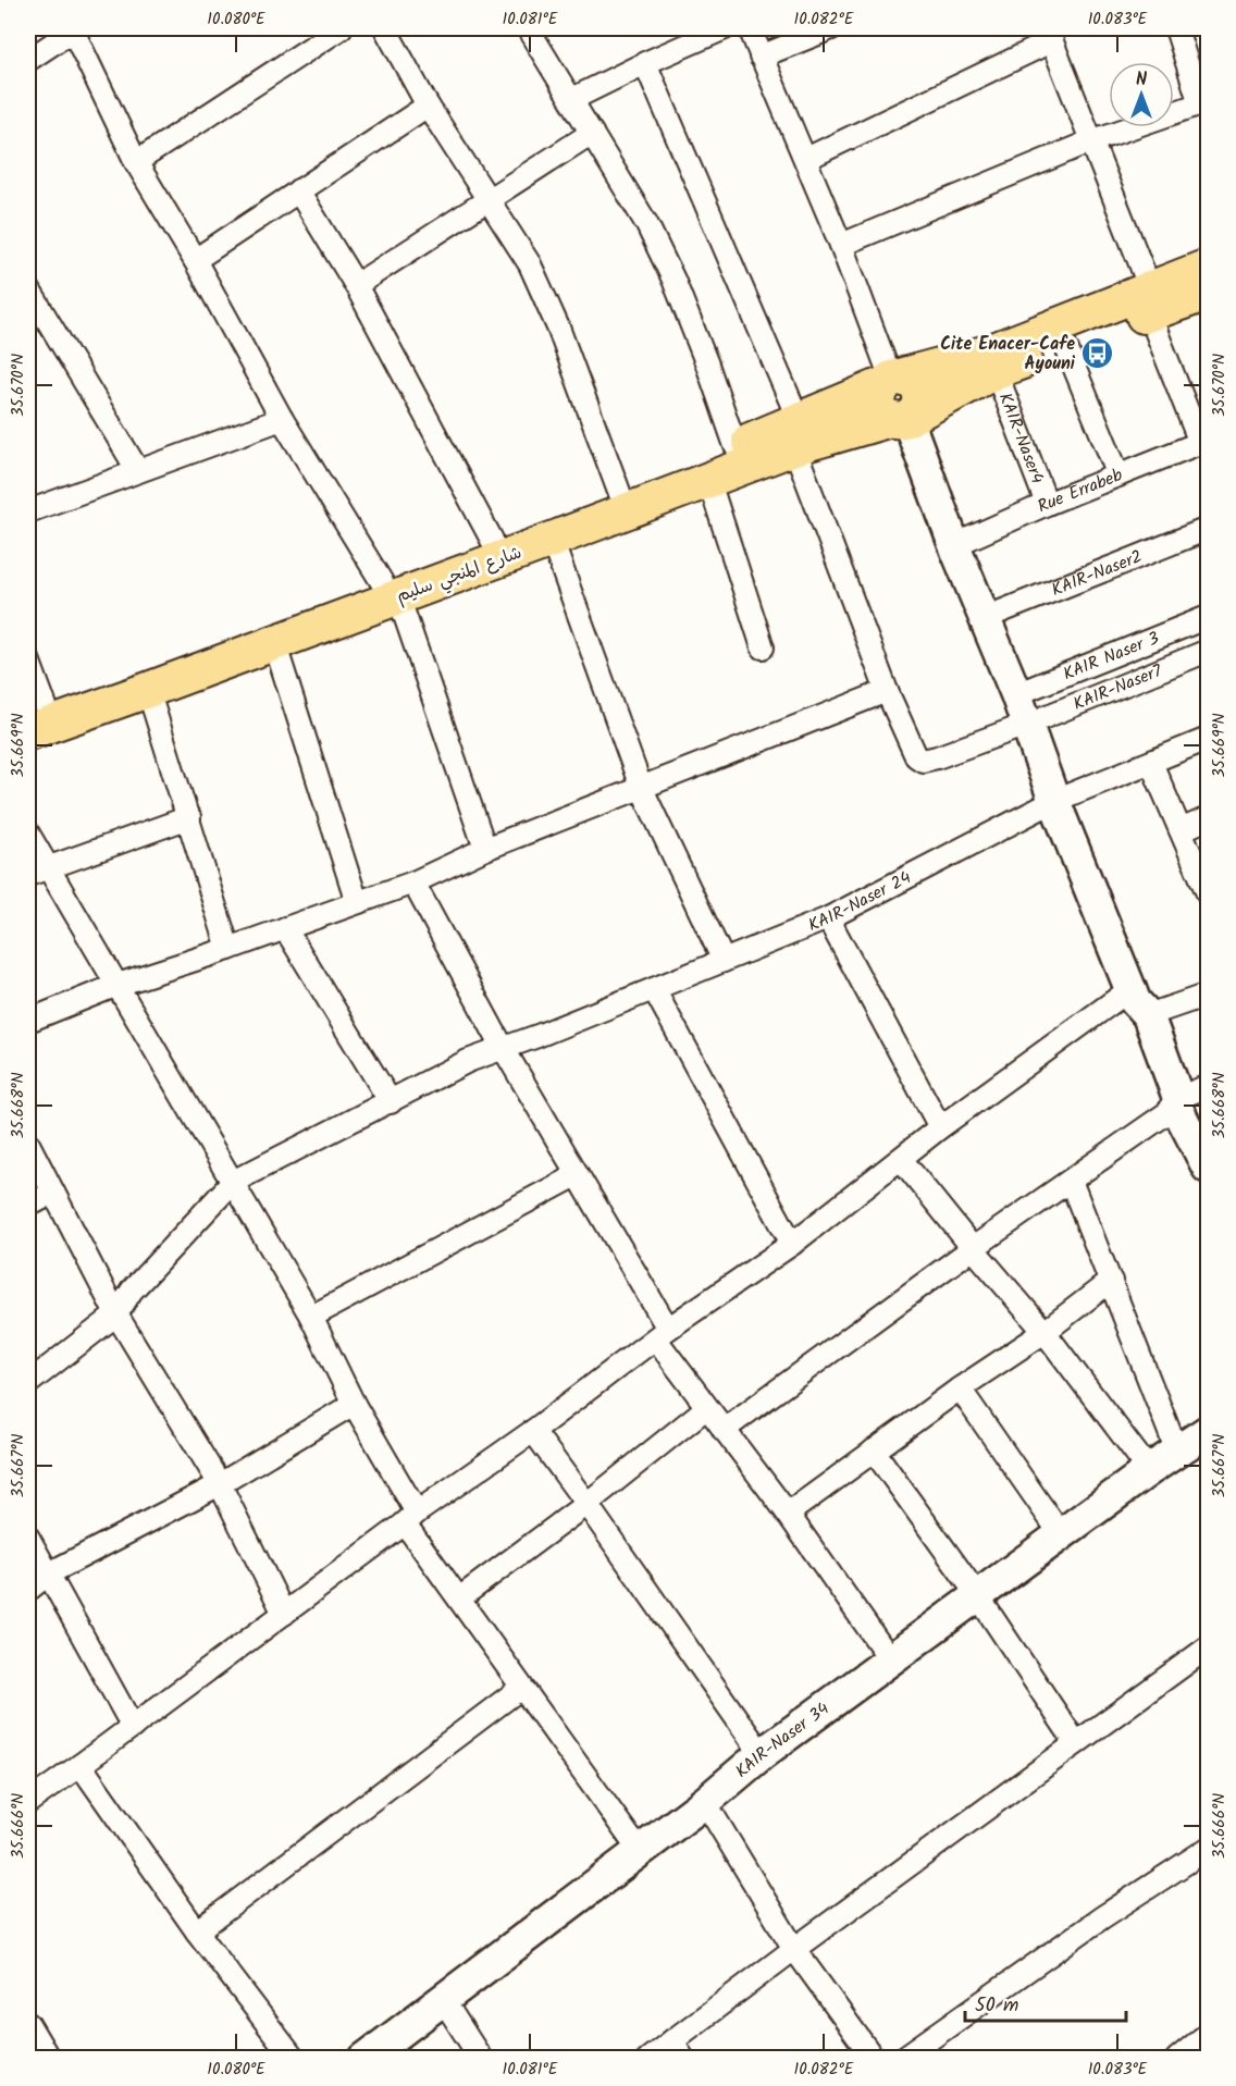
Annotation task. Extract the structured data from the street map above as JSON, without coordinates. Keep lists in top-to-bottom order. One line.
{"streets":{"main road":["شارع المنجي سليم"],"street":["KAIR-Naser4","Rue Errabeb","KAIR-Naser2","KAIR Naser 3","KAIR-Naser7","KAIR-Naser 24","KAIR-Naser 34"]},"crossings":[["KAIR-Naser4","Rue Errabeb"],["KAIR-Naser4","شارع المنجي سليم"]],"places":{"bus stop":["Cite Enacer-Cafe Ayouni"]},"scale_bar":"50 m","north":"top","coordinates":["10.080°E","10.081°E","10.082°E","10.083°E","35.670°N","35.669°N","35.668°N","35.667°N","35.666°N"]}
